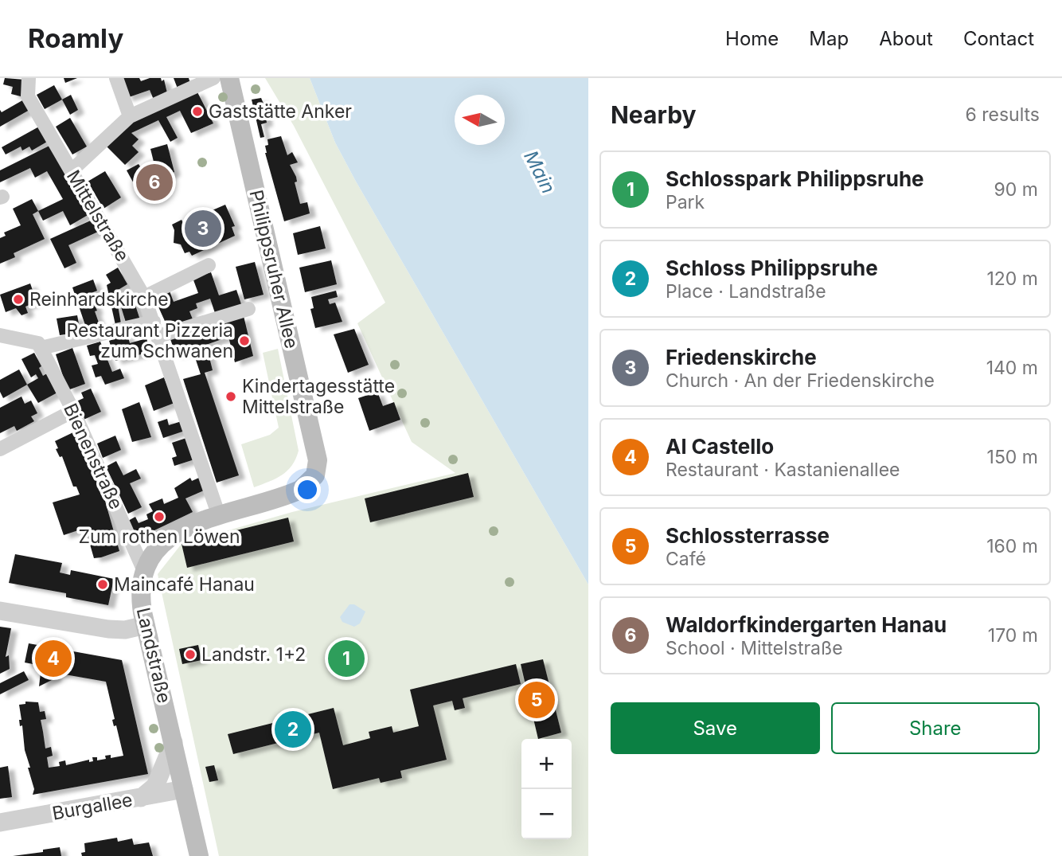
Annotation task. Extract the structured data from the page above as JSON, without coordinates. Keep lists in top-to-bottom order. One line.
{"streets":{"main road":["Philippsruher Allee","Landstraße"],"street":["Mittelstraße","Bienenstraße","Burgallee"]},"crossings":[["Mittelstraße","Landstraße"],["Philippsruher Allee","Landstraße"],["Bienenstraße","Landstraße"],["Landstraße","Burgallee"]],"water":["Main"],"places":["Gaststätte Anker","Reinhardskirche","Restaurant Pizzeria zum Schwanen","Kindertagesstätte Mittelstraße","Zum rothen Löwen","Maincafé Hanau","Landstr. 1+2"],"north":"left","page":{"header":"Roamly","nav":["Home","Map","About","Contact"],"heading":["Nearby","6 results"],"list":[{"mark":"1","name":"Schlosspark Philippsruhe","note":"Park","value":"90 m"},{"mark":"2","name":"Schloss Philippsruhe","note":"Place · Landstraße","value":"120 m"},{"mark":"3","name":"Friedenskirche","note":"Church · An der Friedenskirche","value":"140 m"},{"mark":"4","name":"Al Castello","note":"Restaurant · Kastanienallee","value":"150 m"},{"mark":"5","name":"Schlossterrasse","note":"Café","value":"160 m"},{"mark":"6","name":"Waldorfkindergarten Hanau","note":"School · Mittelstraße","value":"170 m"}],"pins":["6","3","1","4","5","2"],"buttons":["Save","Share"],"map_buttons":["+","−"]}}
